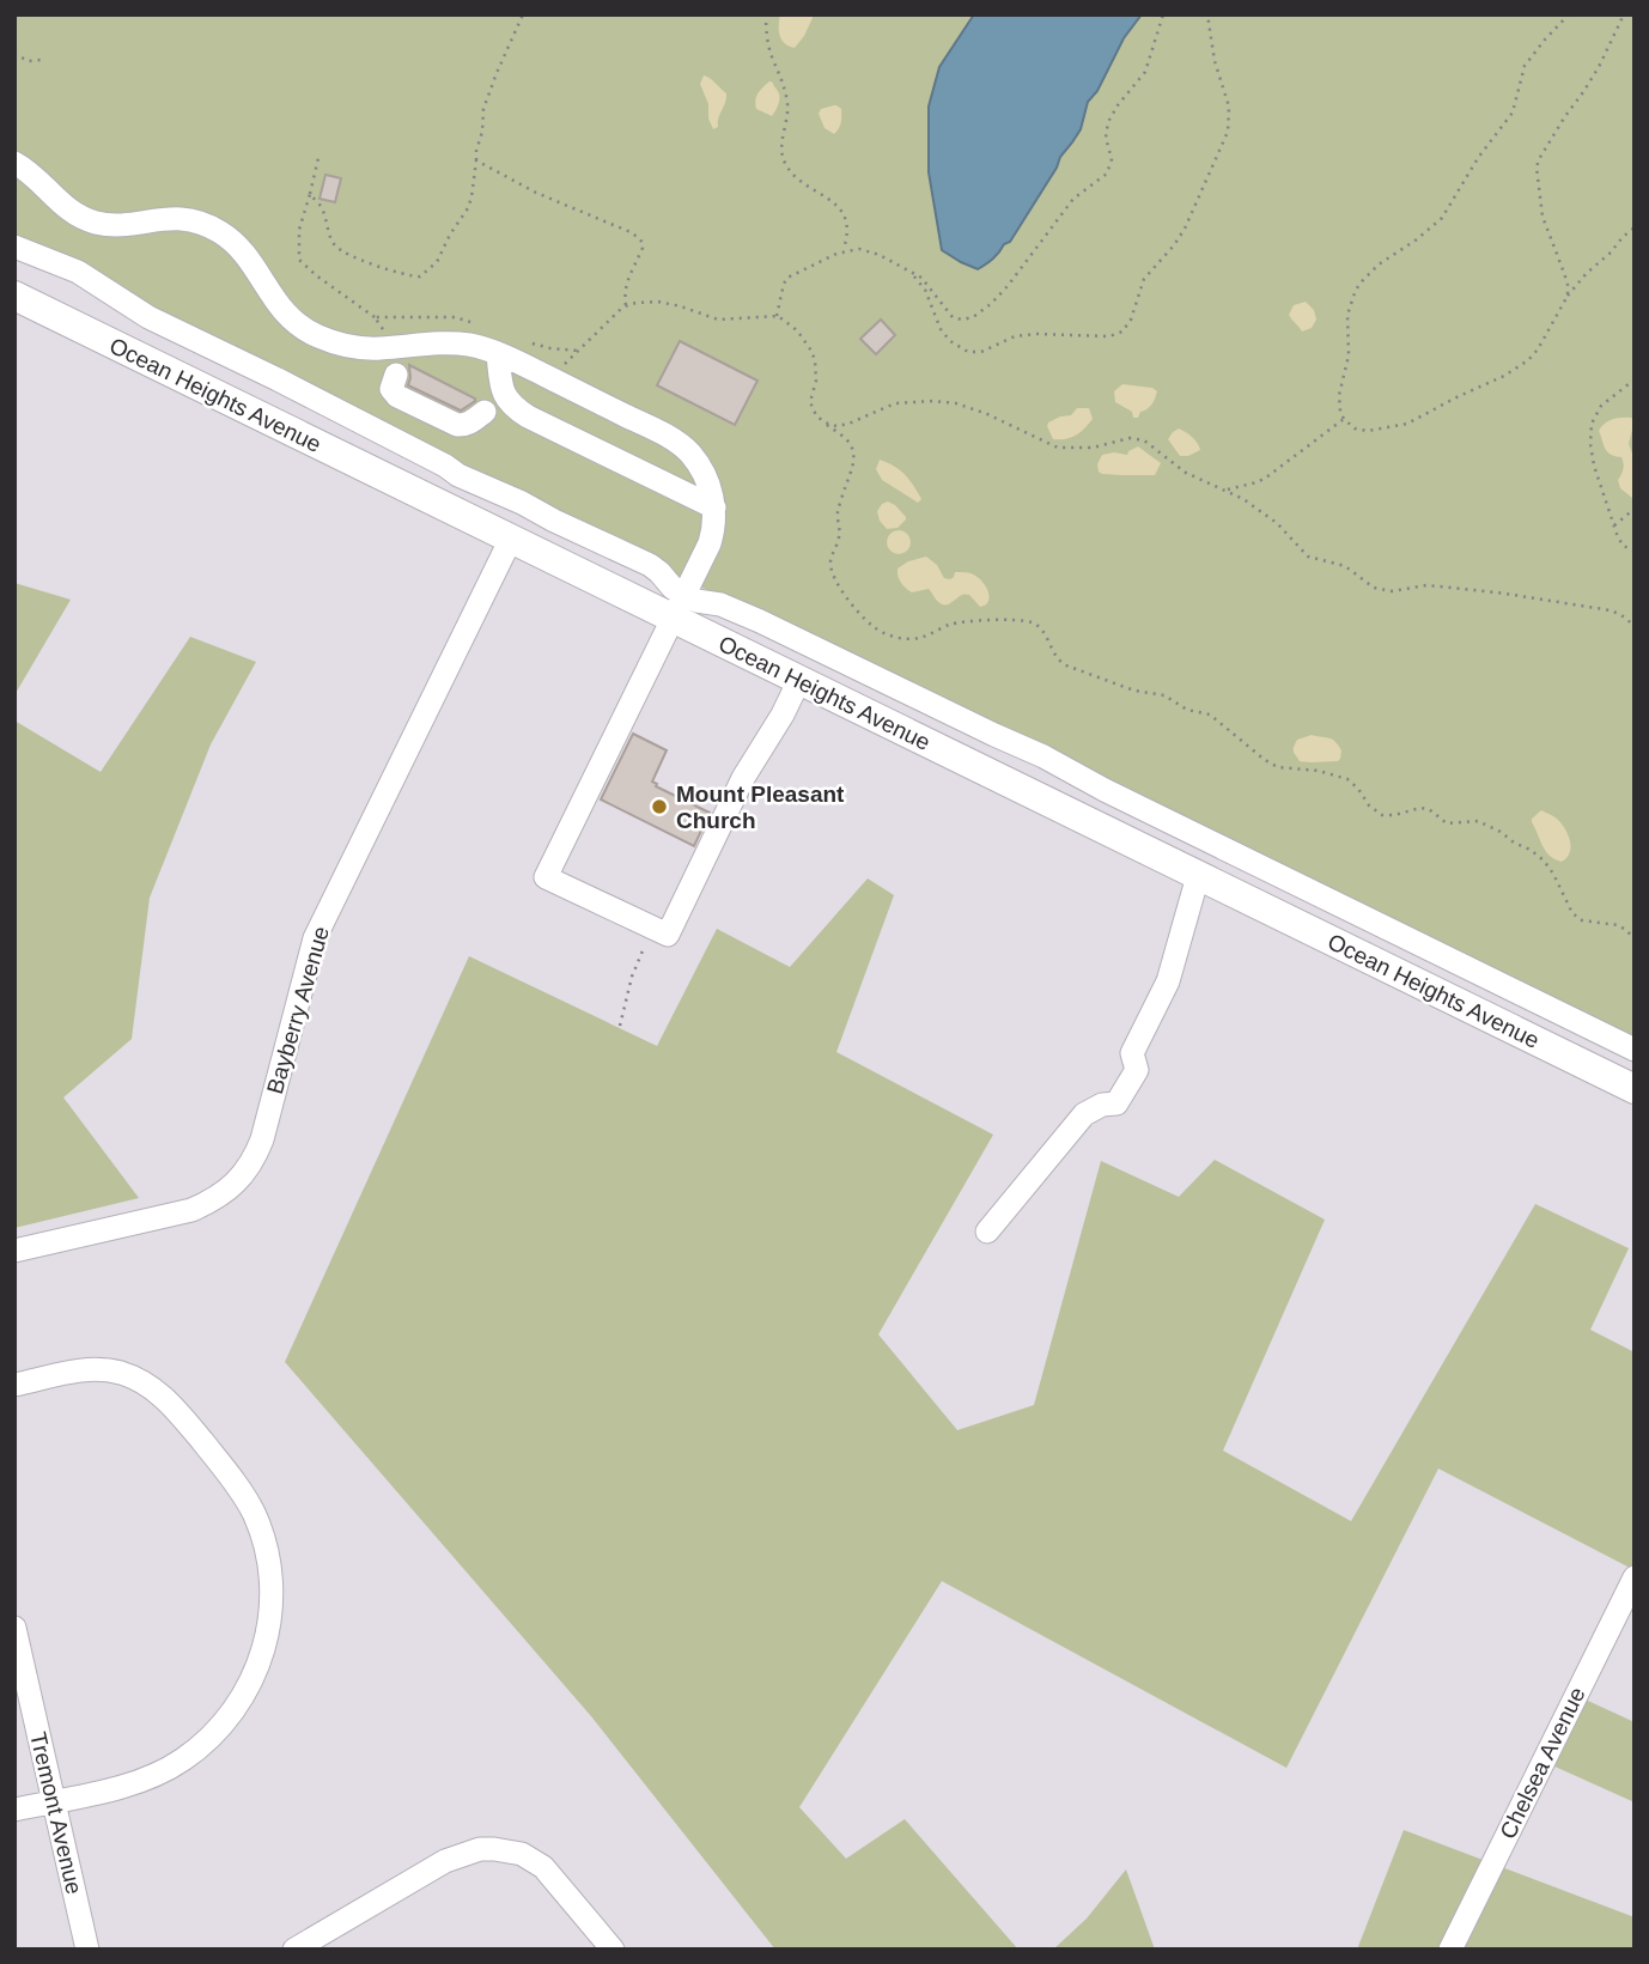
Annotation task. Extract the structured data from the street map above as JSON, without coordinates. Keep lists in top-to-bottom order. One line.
{"streets":{"main road":["Ocean Heights Avenue"],"street":["Bayberry Avenue","Chelsea Avenue","Tremont Avenue"]},"crossings":[["Ocean Heights Avenue","Bayberry Avenue"]],"places":["Mount Pleasant Church"]}
